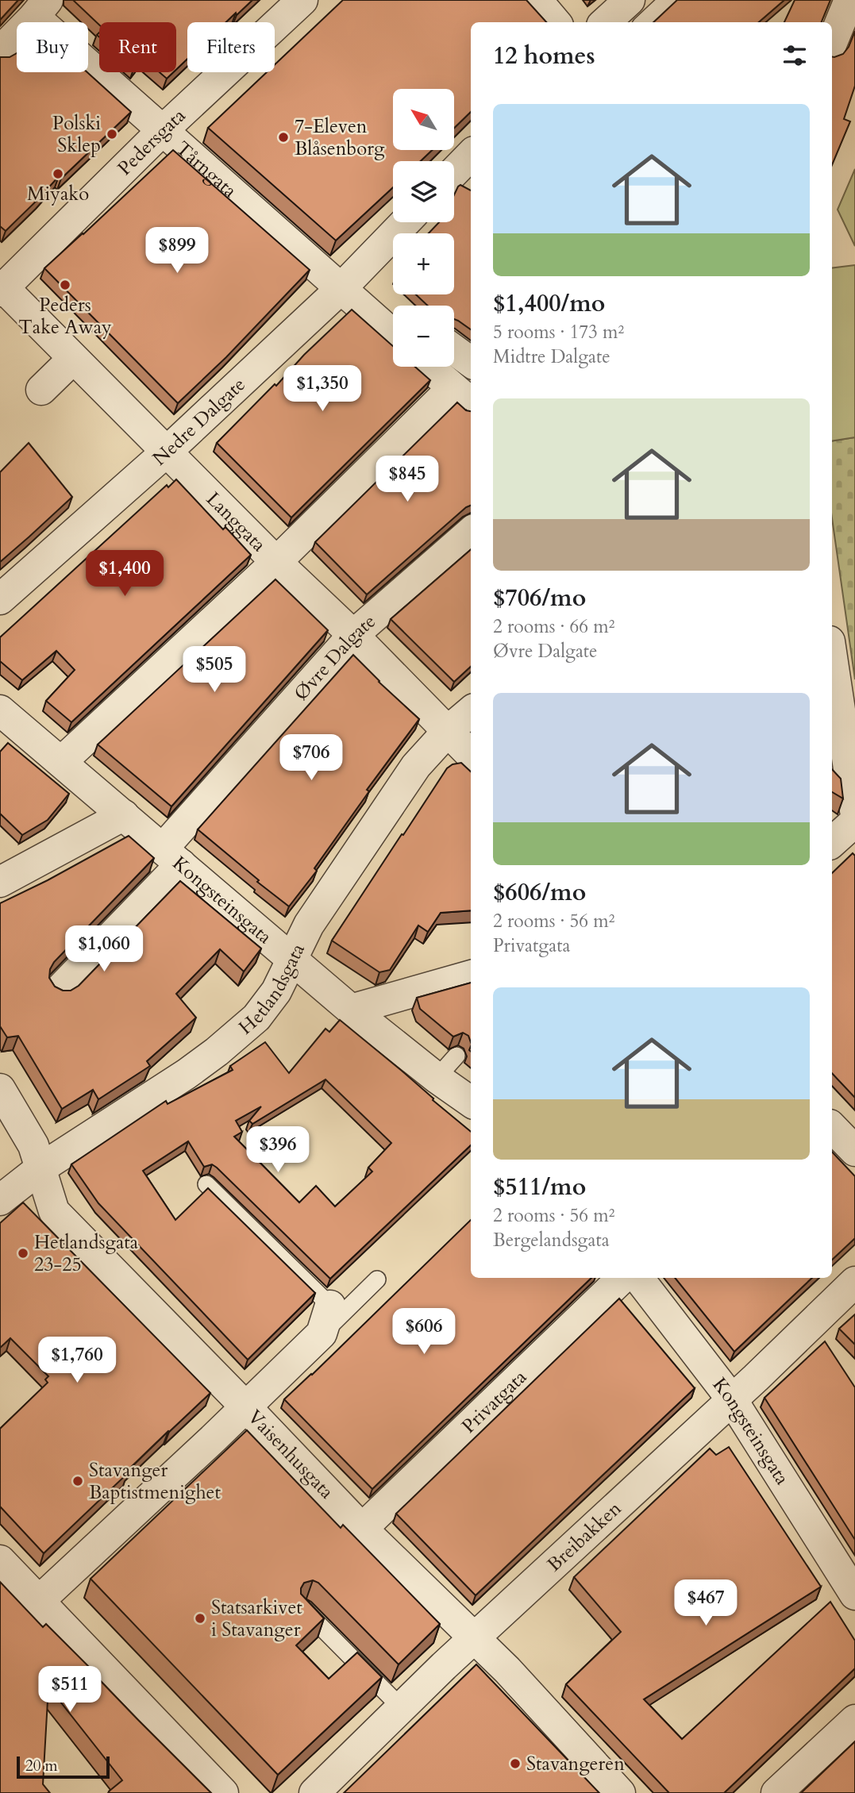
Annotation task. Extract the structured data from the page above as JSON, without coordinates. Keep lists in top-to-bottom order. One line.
{"streets":{"street":["Pedersgata","Tårngata","Nedre Dalgate","Langgata","Øvre Dalgate","Kongsteinsgata","Hetlandsgata","Privatgata","Vaisenhusgata","Breibakken"]},"crossings":[["Pedersgata","Tårngata"],["Pedersgata","Langgata"],["Tårngata","Nedre Dalgate"],["Nedre Dalgate","Langgata"],["Langgata","Øvre Dalgate"],["Langgata","Hetlandsgata"],["Øvre Dalgate","Kongsteinsgata"],["Kongsteinsgata","Hetlandsgata"],["Kongsteinsgata","Breibakken"],["Hetlandsgata","Vaisenhusgata"],["Privatgata","Vaisenhusgata"],["Vaisenhusgata","Breibakken"]],"places":["Polski Sklep","7-Eleven Blåsenborg","Miyako","Peders Take Away","Hetlandsgata 23-25","Stavanger Baptistmenighet","Statsarkivet i Stavanger","Stavangeren"],"scale_bar":"20 m","north":"top left","page":{"chip":["Buy","Rent","Filters"],"heading":"12 homes","map_buttons":["+","−"],"list":[{"name":"$1,400/mo","note":"5 rooms · 173 m² · Midtre Dalgate"},{"name":"$706/mo","note":"2 rooms · 66 m² · Øvre Dalgate"},{"name":"$606/mo","note":"2 rooms · 56 m² · Privatgata"},{"name":"$511/mo","note":"2 rooms · 56 m² · Bergelandsgata"}],"price":["$899","$1,350","$845","$1,400","$505","$706","$1,060","$396","$606","$1,760","$467","$511"],"scale":"20 m"}}
